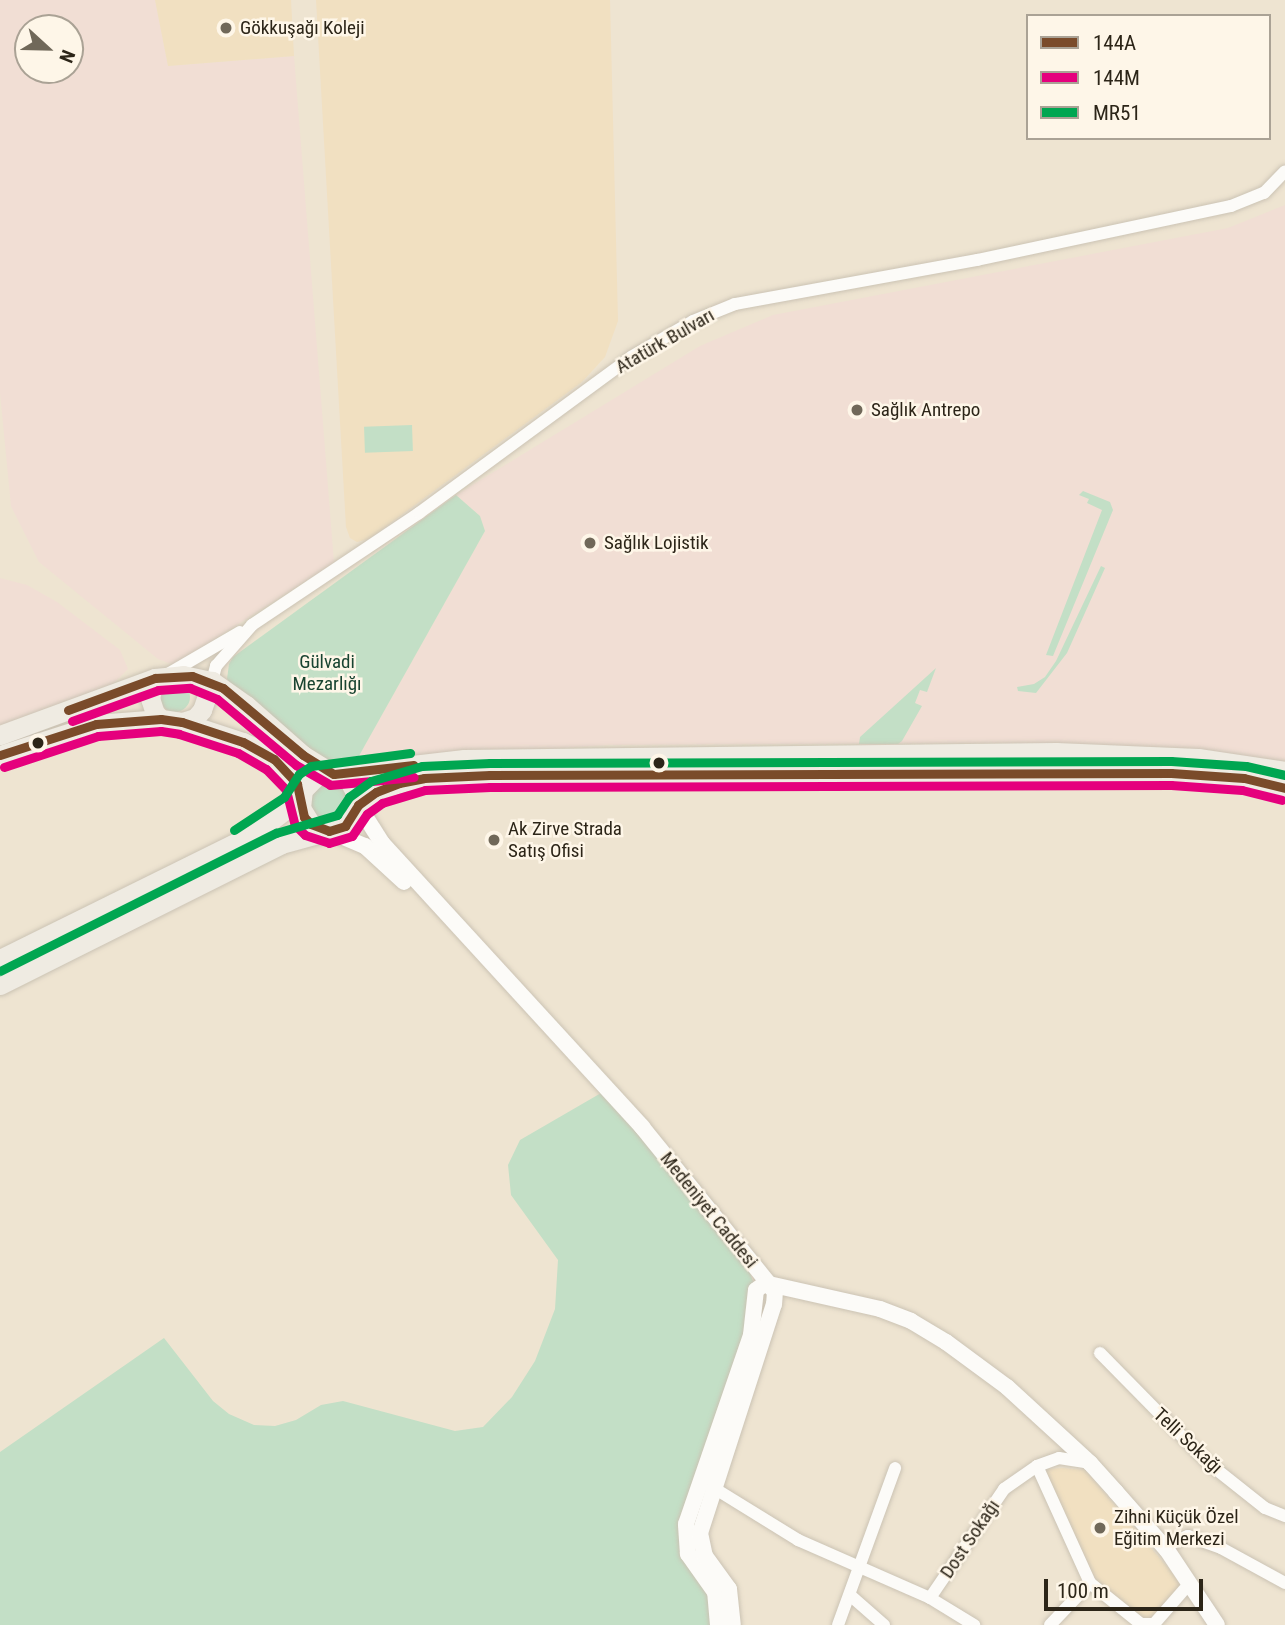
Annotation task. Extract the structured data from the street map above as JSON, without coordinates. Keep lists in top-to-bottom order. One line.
{"streets":{"main road":["Atatürk Bulvarı"],"street":["Medeniyet Caddesi","Telli Sokağı","Dost Sokağı"]},"crossings":[["Medeniyet Caddesi","Dost Sokağı"]],"parks":["Gülvadi Mezarlığı"],"places":["Gökkuşağı Koleji","Sağlık Antrepo","Sağlık Lojistik","Ak Zirve Strada Satış Ofisi","Zihni Küçük Özel Eğitim Merkezi"],"lines":["transit line 144A","transit line 144M","transit line MR51"],"legend":["144A","144M","MR51"],"scale_bar":"100 m","north":"right"}
